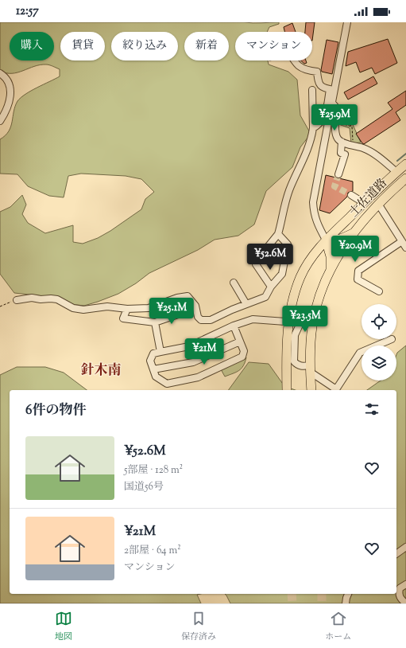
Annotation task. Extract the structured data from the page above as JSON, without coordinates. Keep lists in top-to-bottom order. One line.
{"streets":{"highway":["土佐道路"]},"districts":["針木南"],"page":{"status":"12:57","chip":["購入","賃貸","絞り込み","新着","マンション"],"price":["¥25.9M","¥20.9M","¥52.6M","¥25.1M","¥23.5M","¥21M"],"heading":"6件の物件","list":[{"name":"¥52.6M","note":"5部屋 · 128 m² · 国道56号"},{"name":"¥21M","note":"2部屋 · 64 m² · マンション"}],"tabs":["地図","保存済み","ホーム"]}}
